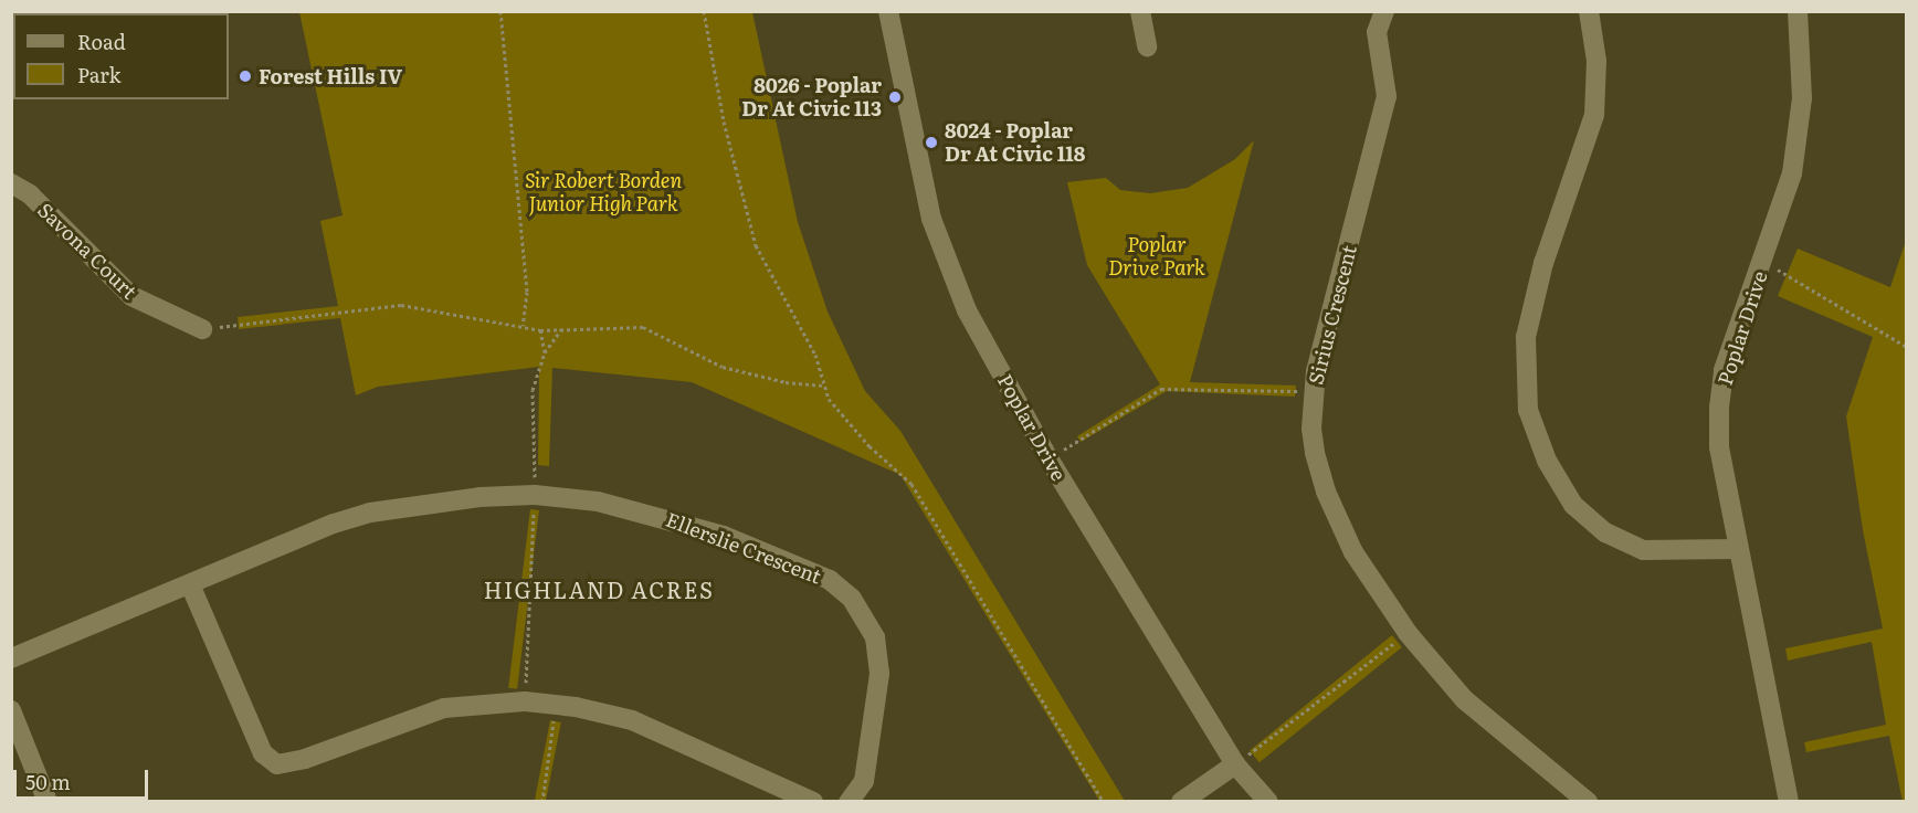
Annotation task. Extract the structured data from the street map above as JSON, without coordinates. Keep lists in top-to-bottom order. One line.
{"streets":{"street":["Savona Court","Sirius Crescent","Poplar Drive","Ellerslie Crescent"]},"districts":["HIGHLAND ACRES"],"parks":["Sir Robert Borden Junior High Park","Poplar Drive Park"],"places":["Forest Hills IV","8026 - Poplar Dr At Civic 113","8024 - Poplar Dr At Civic 118"],"legend":["Road","Park"],"scale_bar":"50 m"}
